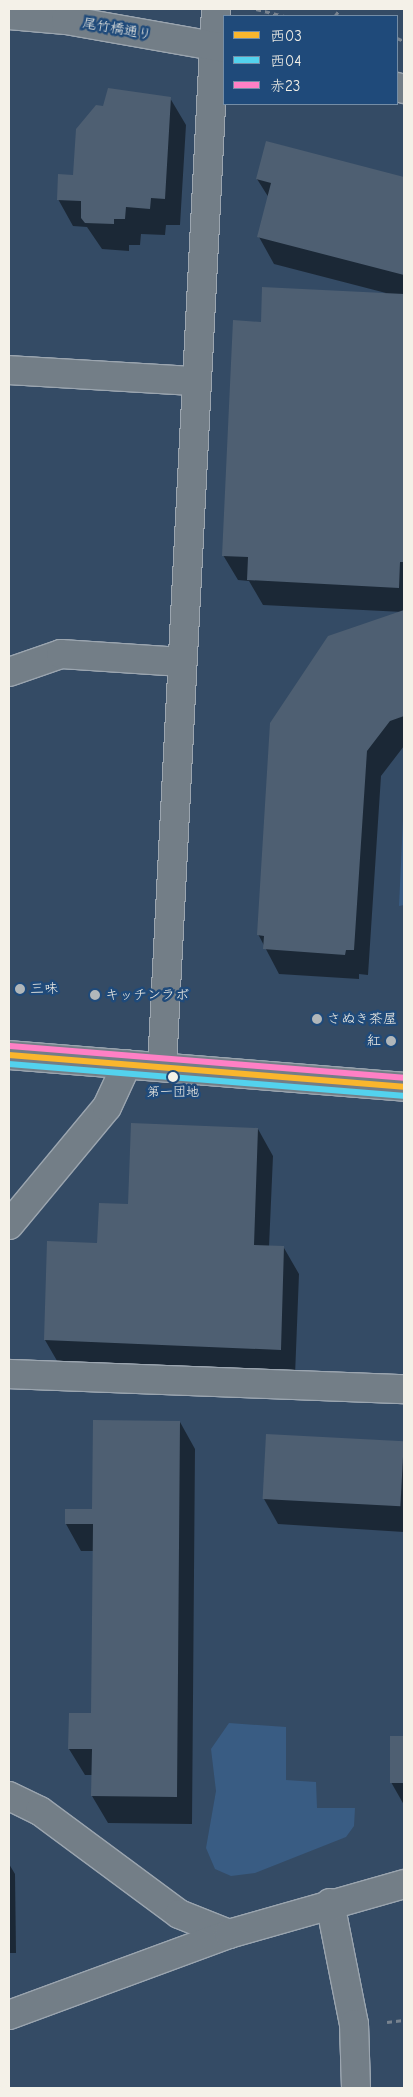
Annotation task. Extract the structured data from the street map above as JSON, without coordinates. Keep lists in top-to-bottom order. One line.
{"streets":{"street":["尾竹橋通り"]},"places":["三味","キッチンラボ","さぬき茶屋","紅","第一団地"],"lines":["transit line 赤23","transit line 西03","transit line 西04"],"legend":["西03","西04","赤23"]}
